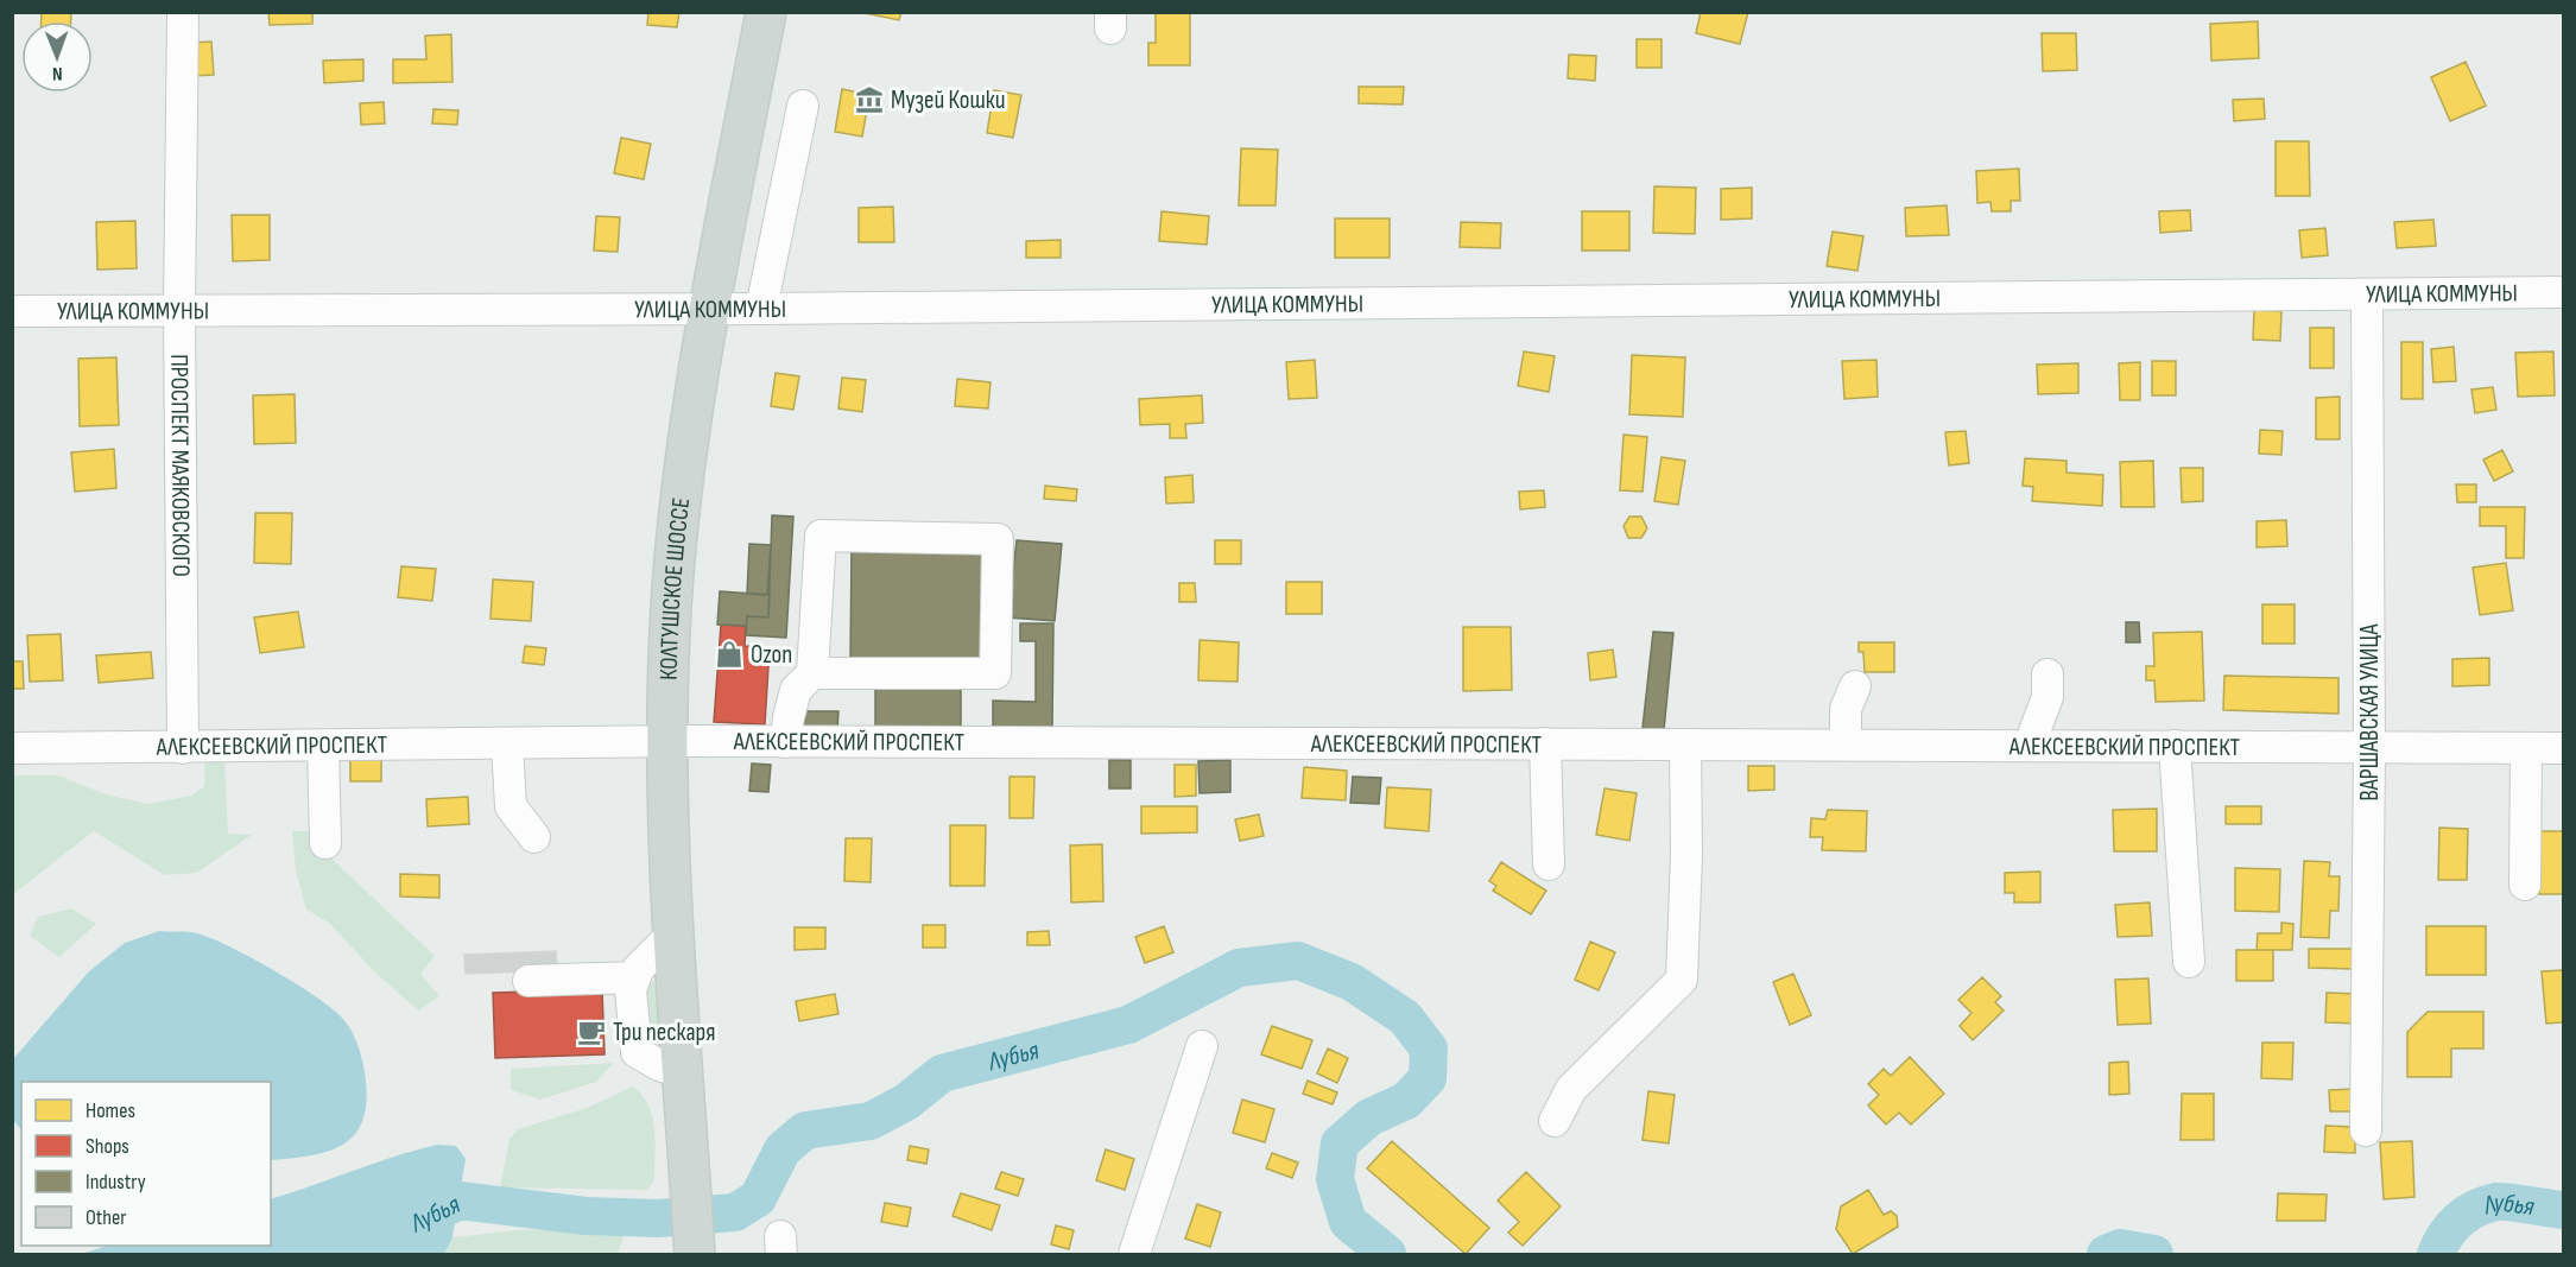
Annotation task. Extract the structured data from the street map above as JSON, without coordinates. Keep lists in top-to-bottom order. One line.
{"streets":{"main road":["КОЛТУШСКОЕ ШОССЕ"],"street":["УЛИЦА КОММУНЫ","ПРОСПЕКТ МАЯКОВСКОГО","ВАРШАВСКАЯ УЛИЦА","АЛЕКСЕЕВСКИЙ ПРОСПЕКТ"]},"crossings":[["УЛИЦА КОММУНЫ","ПРОСПЕКТ МАЯКОВСКОГО"],["УЛИЦА КОММУНЫ","КОЛТУШСКОЕ ШОССЕ"],["УЛИЦА КОММУНЫ","ВАРШАВСКАЯ УЛИЦА"],["ПРОСПЕКТ МАЯКОВСКОГО","АЛЕКСЕЕВСКИЙ ПРОСПЕКТ"],["КОЛТУШСКОЕ ШОССЕ","АЛЕКСЕЕВСКИЙ ПРОСПЕКТ"],["ВАРШАВСКАЯ УЛИЦА","АЛЕКСЕЕВСКИЙ ПРОСПЕКТ"]],"water":["Лубья"],"places":{"museum":["Музей Кошки"],"shop":["Ozon"],"cafe":["Три пескаря"]},"legend":["Homes","Shops","Industry","Other"],"north":"bottom"}
